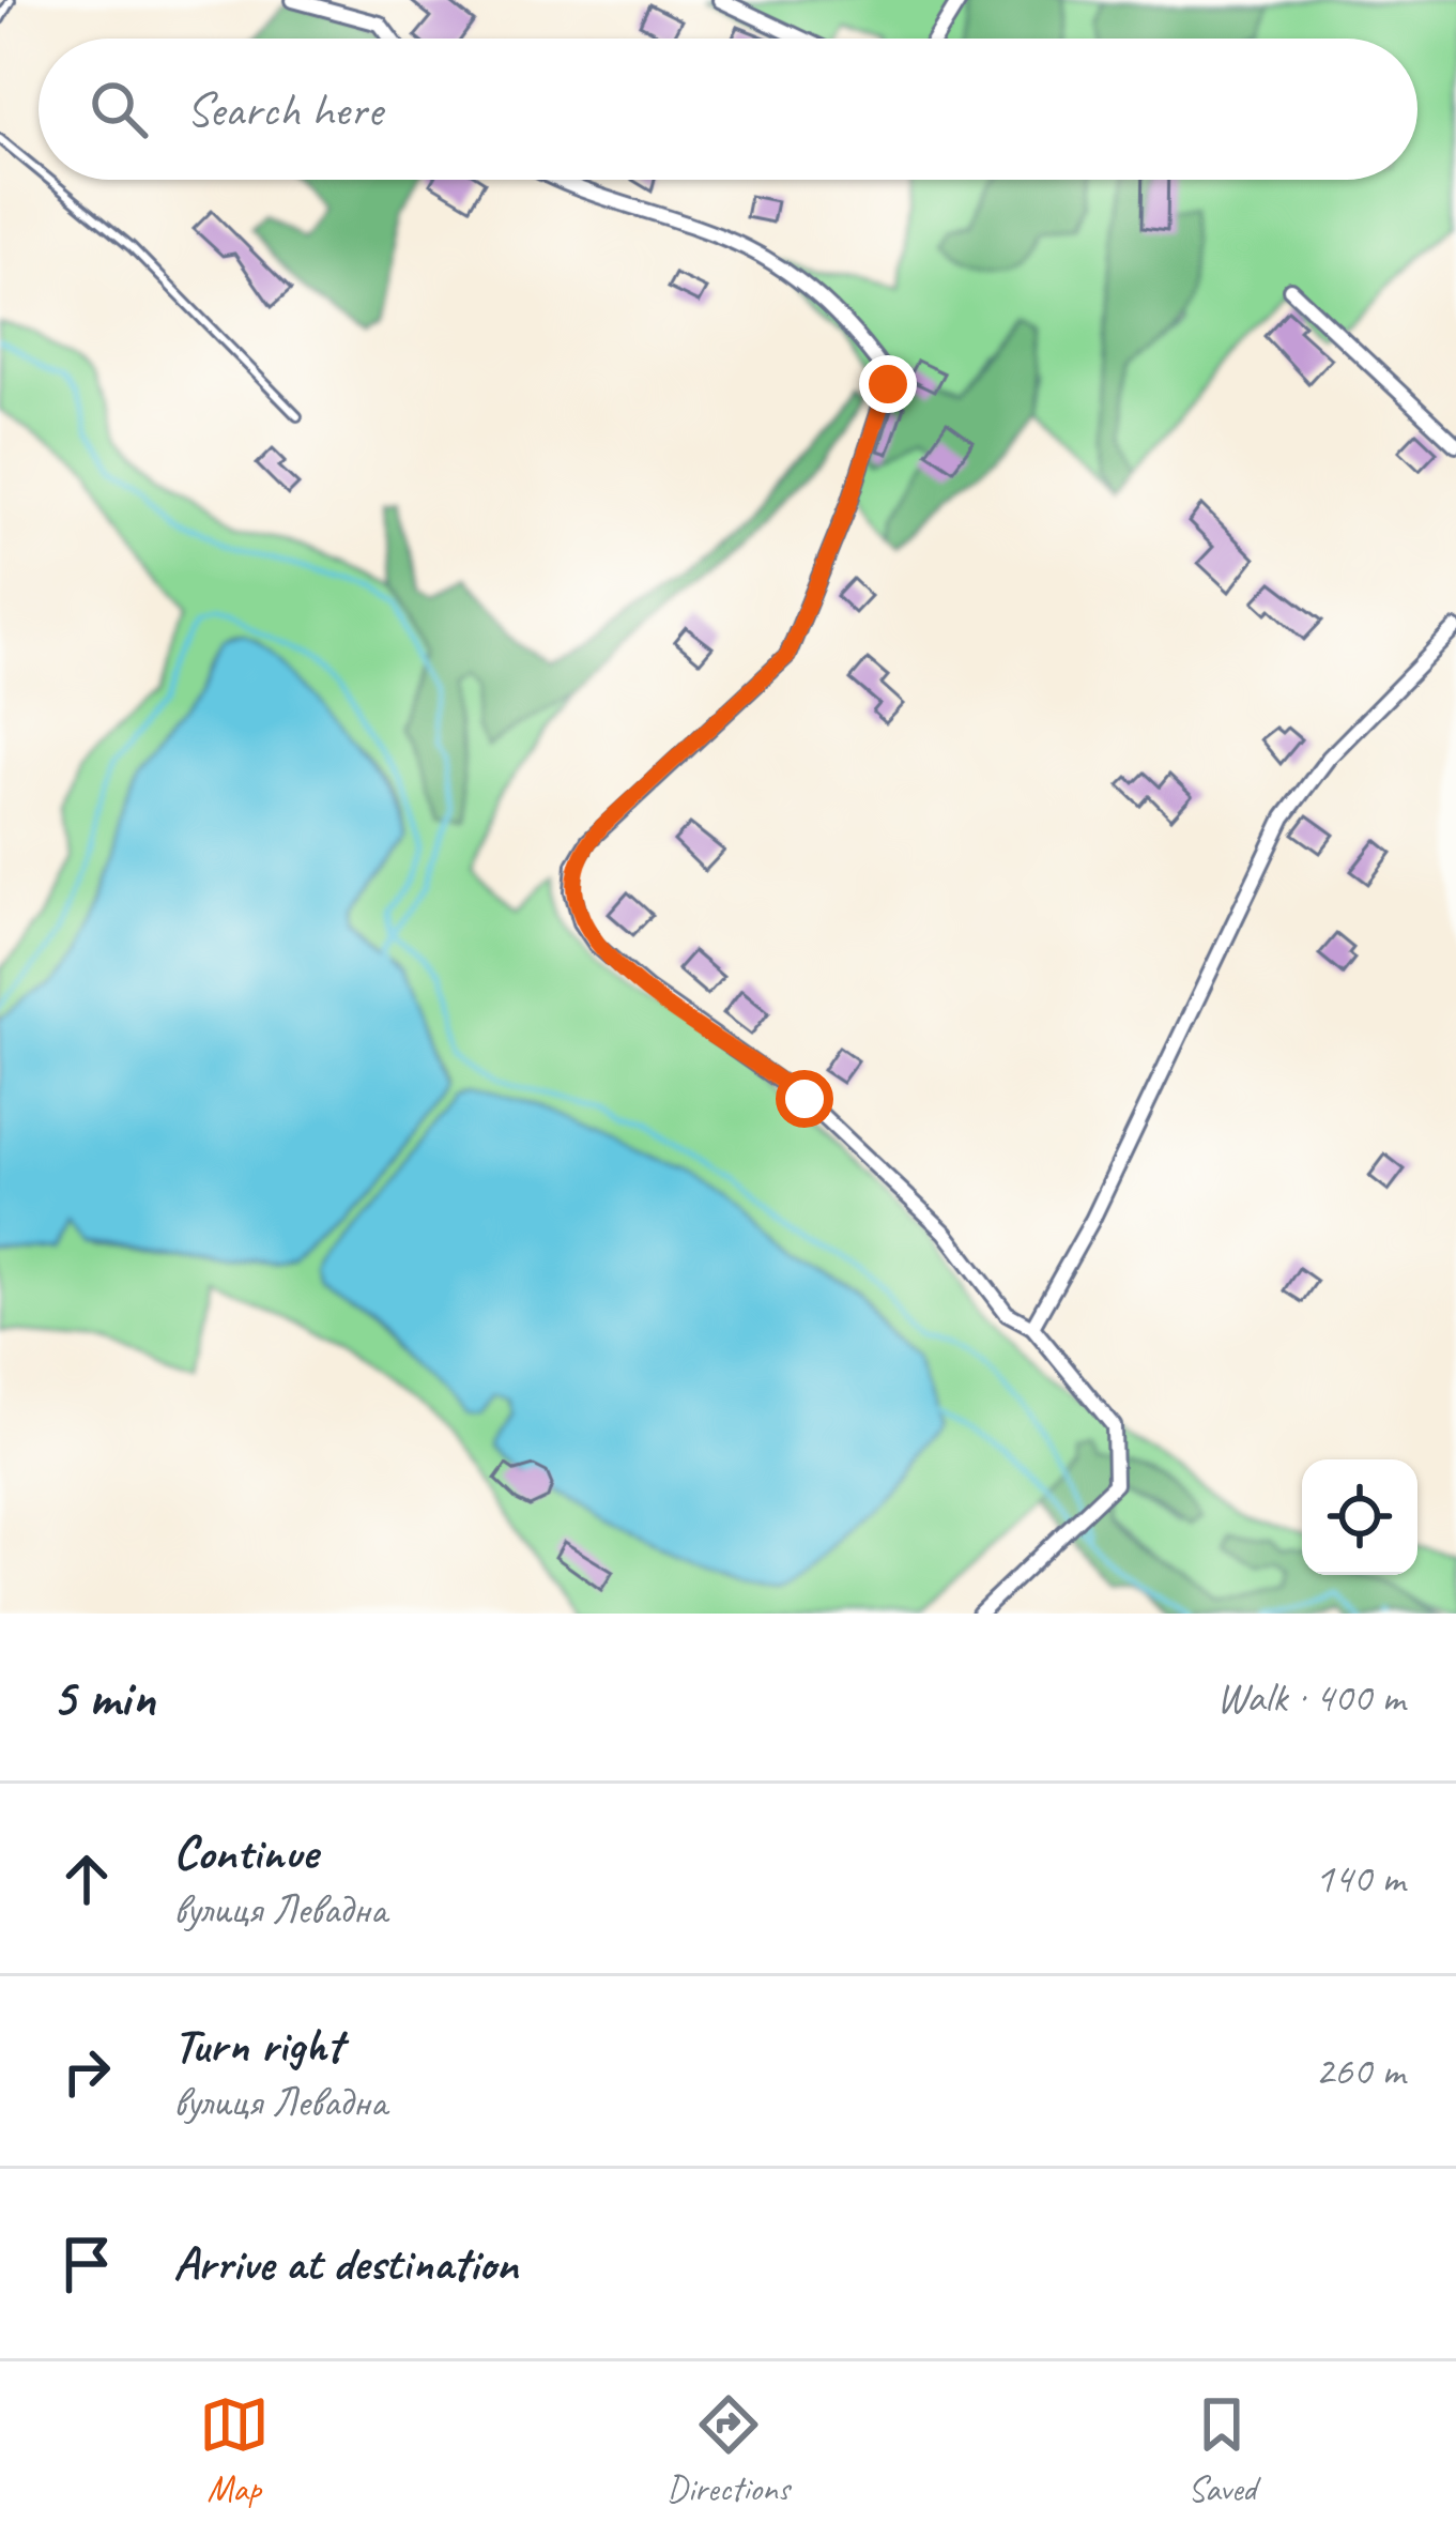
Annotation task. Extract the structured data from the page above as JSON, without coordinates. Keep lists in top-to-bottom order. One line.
{"page":{"search":"Search here","heading":["5 min","Walk · 400 m"],"list":[["Continue","вулиця Левадна","140 m"],["Turn right","вулиця Левадна","260 m"],"Arrive at destination"],"nav":["Map","Directions","Saved"]}}
